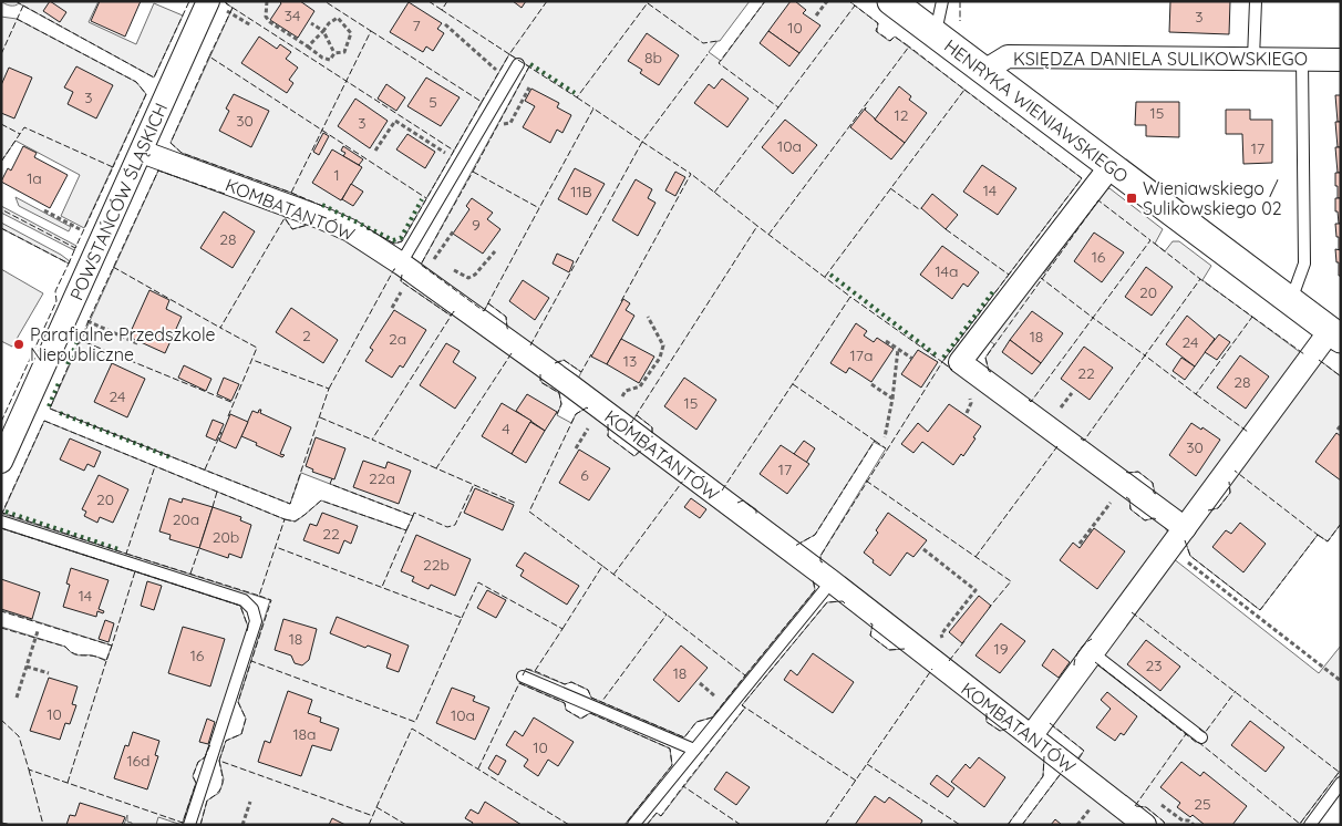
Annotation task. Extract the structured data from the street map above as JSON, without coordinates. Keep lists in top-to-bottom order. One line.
{"streets":{"street":["KSIĘDZA DANIELA SULIKOWSKIEGO","HENRYKA WIENIAWSKIEGO","POWSTAŃCÓW ŚLĄSKICH","KOMBATANTÓW"]},"crossings":[["KSIĘDZA DANIELA SULIKOWSKIEGO","HENRYKA WIENIAWSKIEGO"],["POWSTAŃCÓW ŚLĄSKICH","KOMBATANTÓW"]],"places":{"transit":["Wieniawskiego / Sulikowskiego 02"],"other":["Parafialne Przedszkole Niepubliczne"]},"house_numbers":["34","3","7","10","8b","3","5","15","12","30","3","10a","17","1","1a","14","11B","9","28","16","14a","20","2","18","2a","24","17a","13","22","28","24","15","4","30","17","6","22a","20","20a","22","20b","22b","14","18","19","16","23","18","10","10a","18a","10","16d","25"]}
